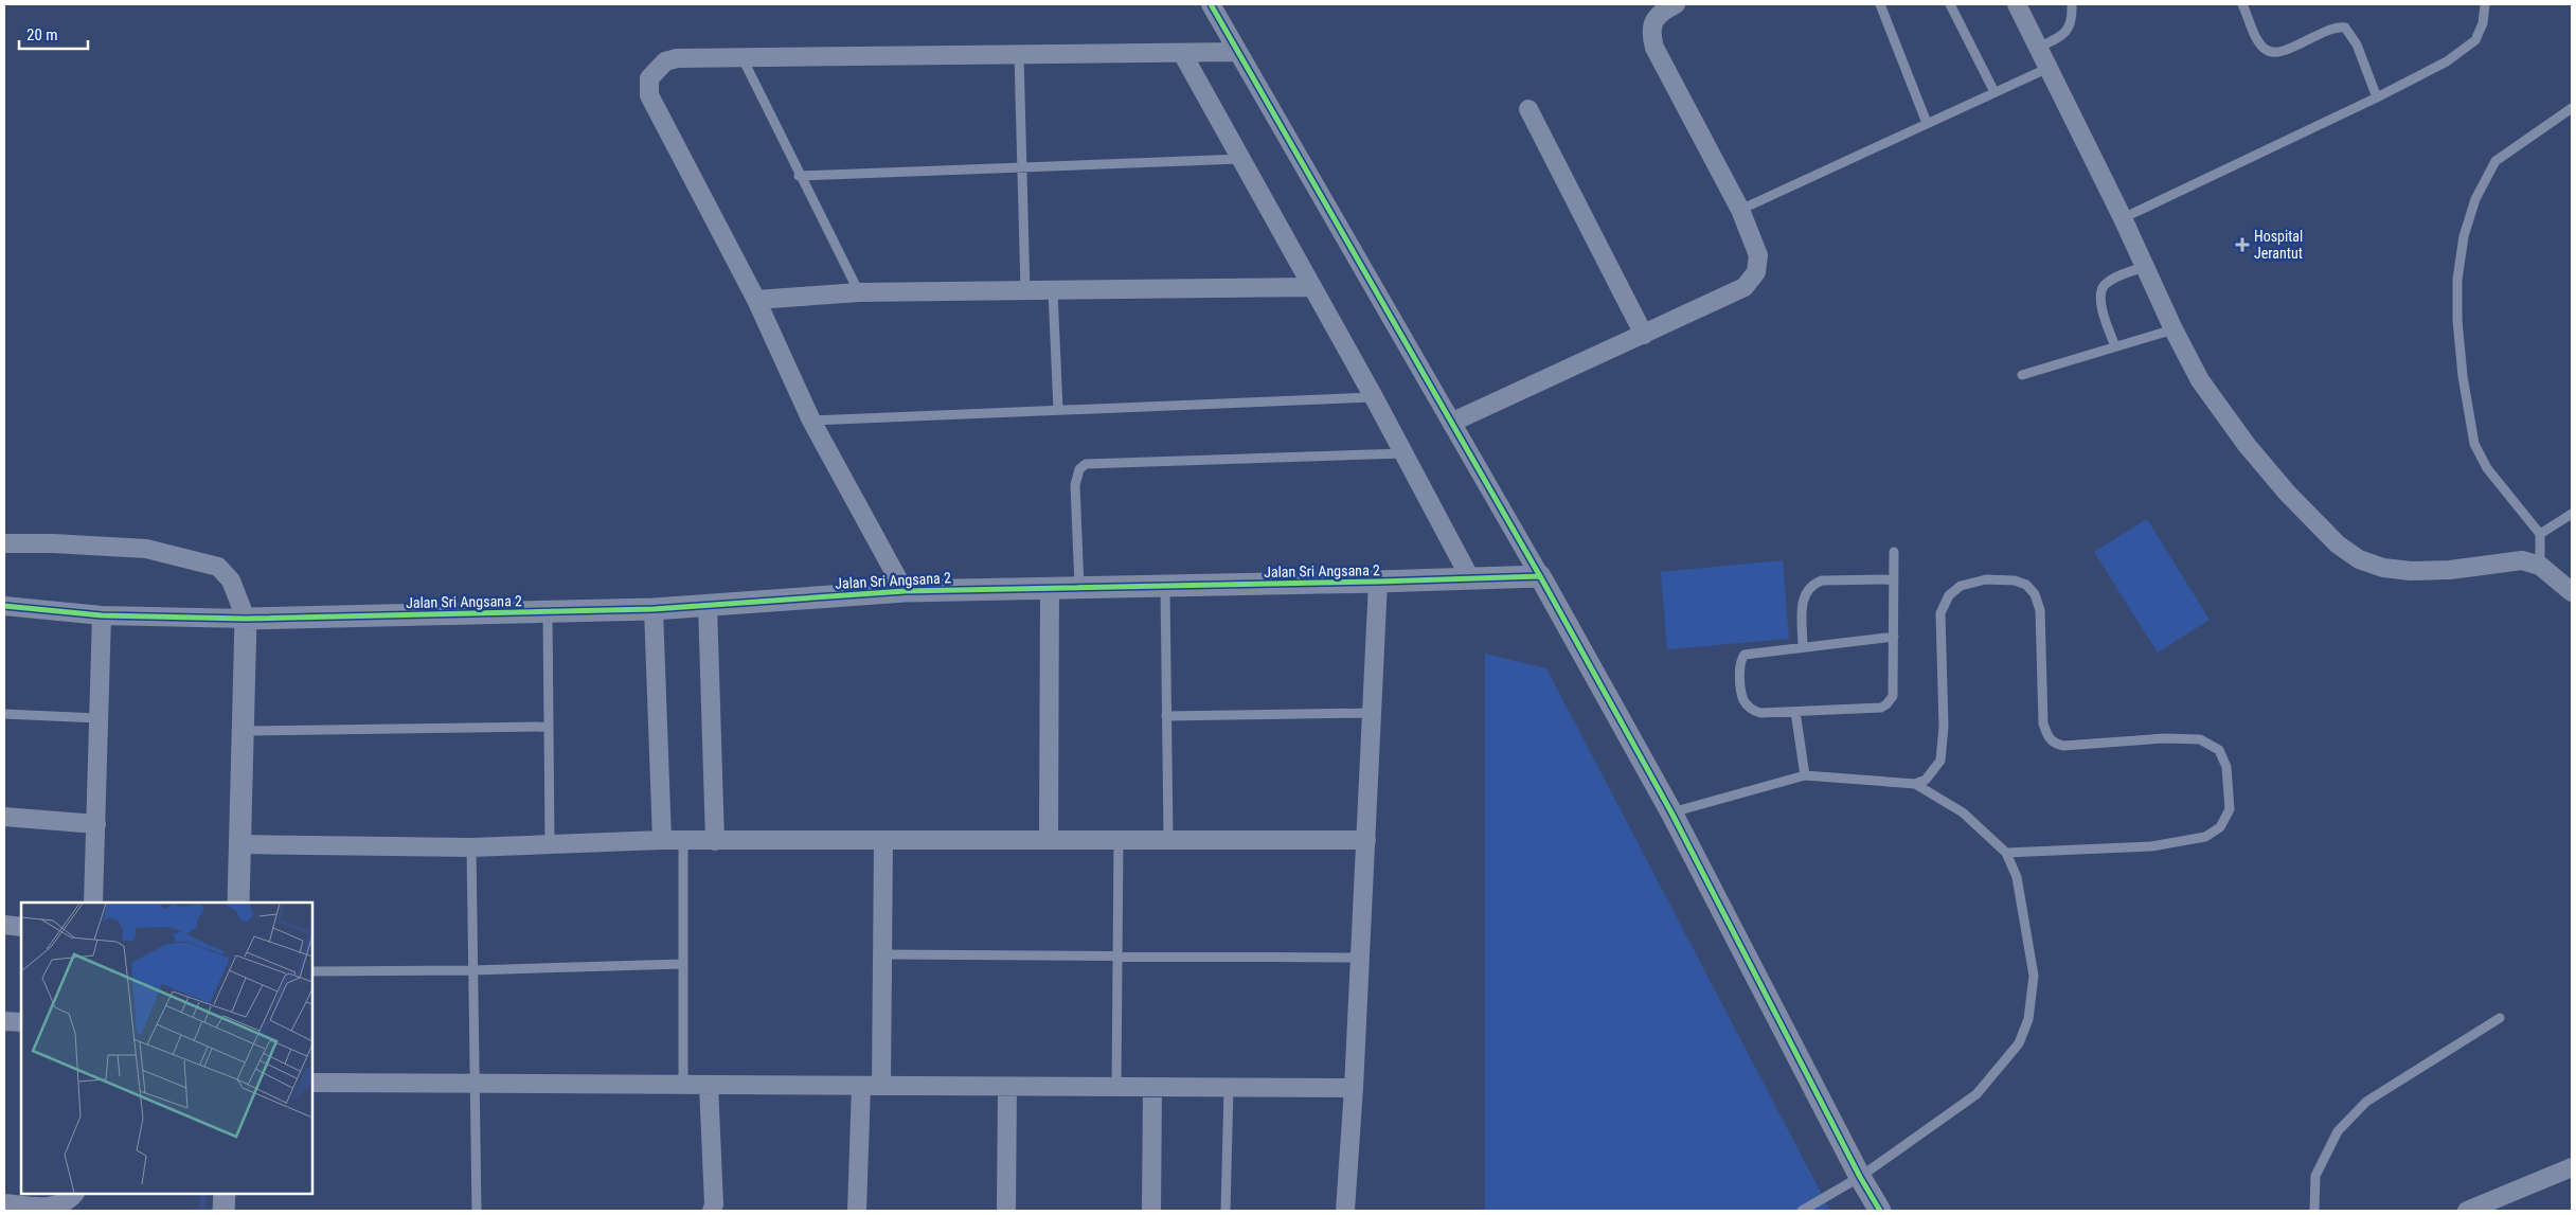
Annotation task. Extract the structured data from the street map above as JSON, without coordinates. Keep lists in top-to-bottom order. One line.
{"streets":{"street":["Jalan Sri Angsana 2"]},"places":{"health":["Hospital Jerantut"]},"scale_bar":"20 m"}
